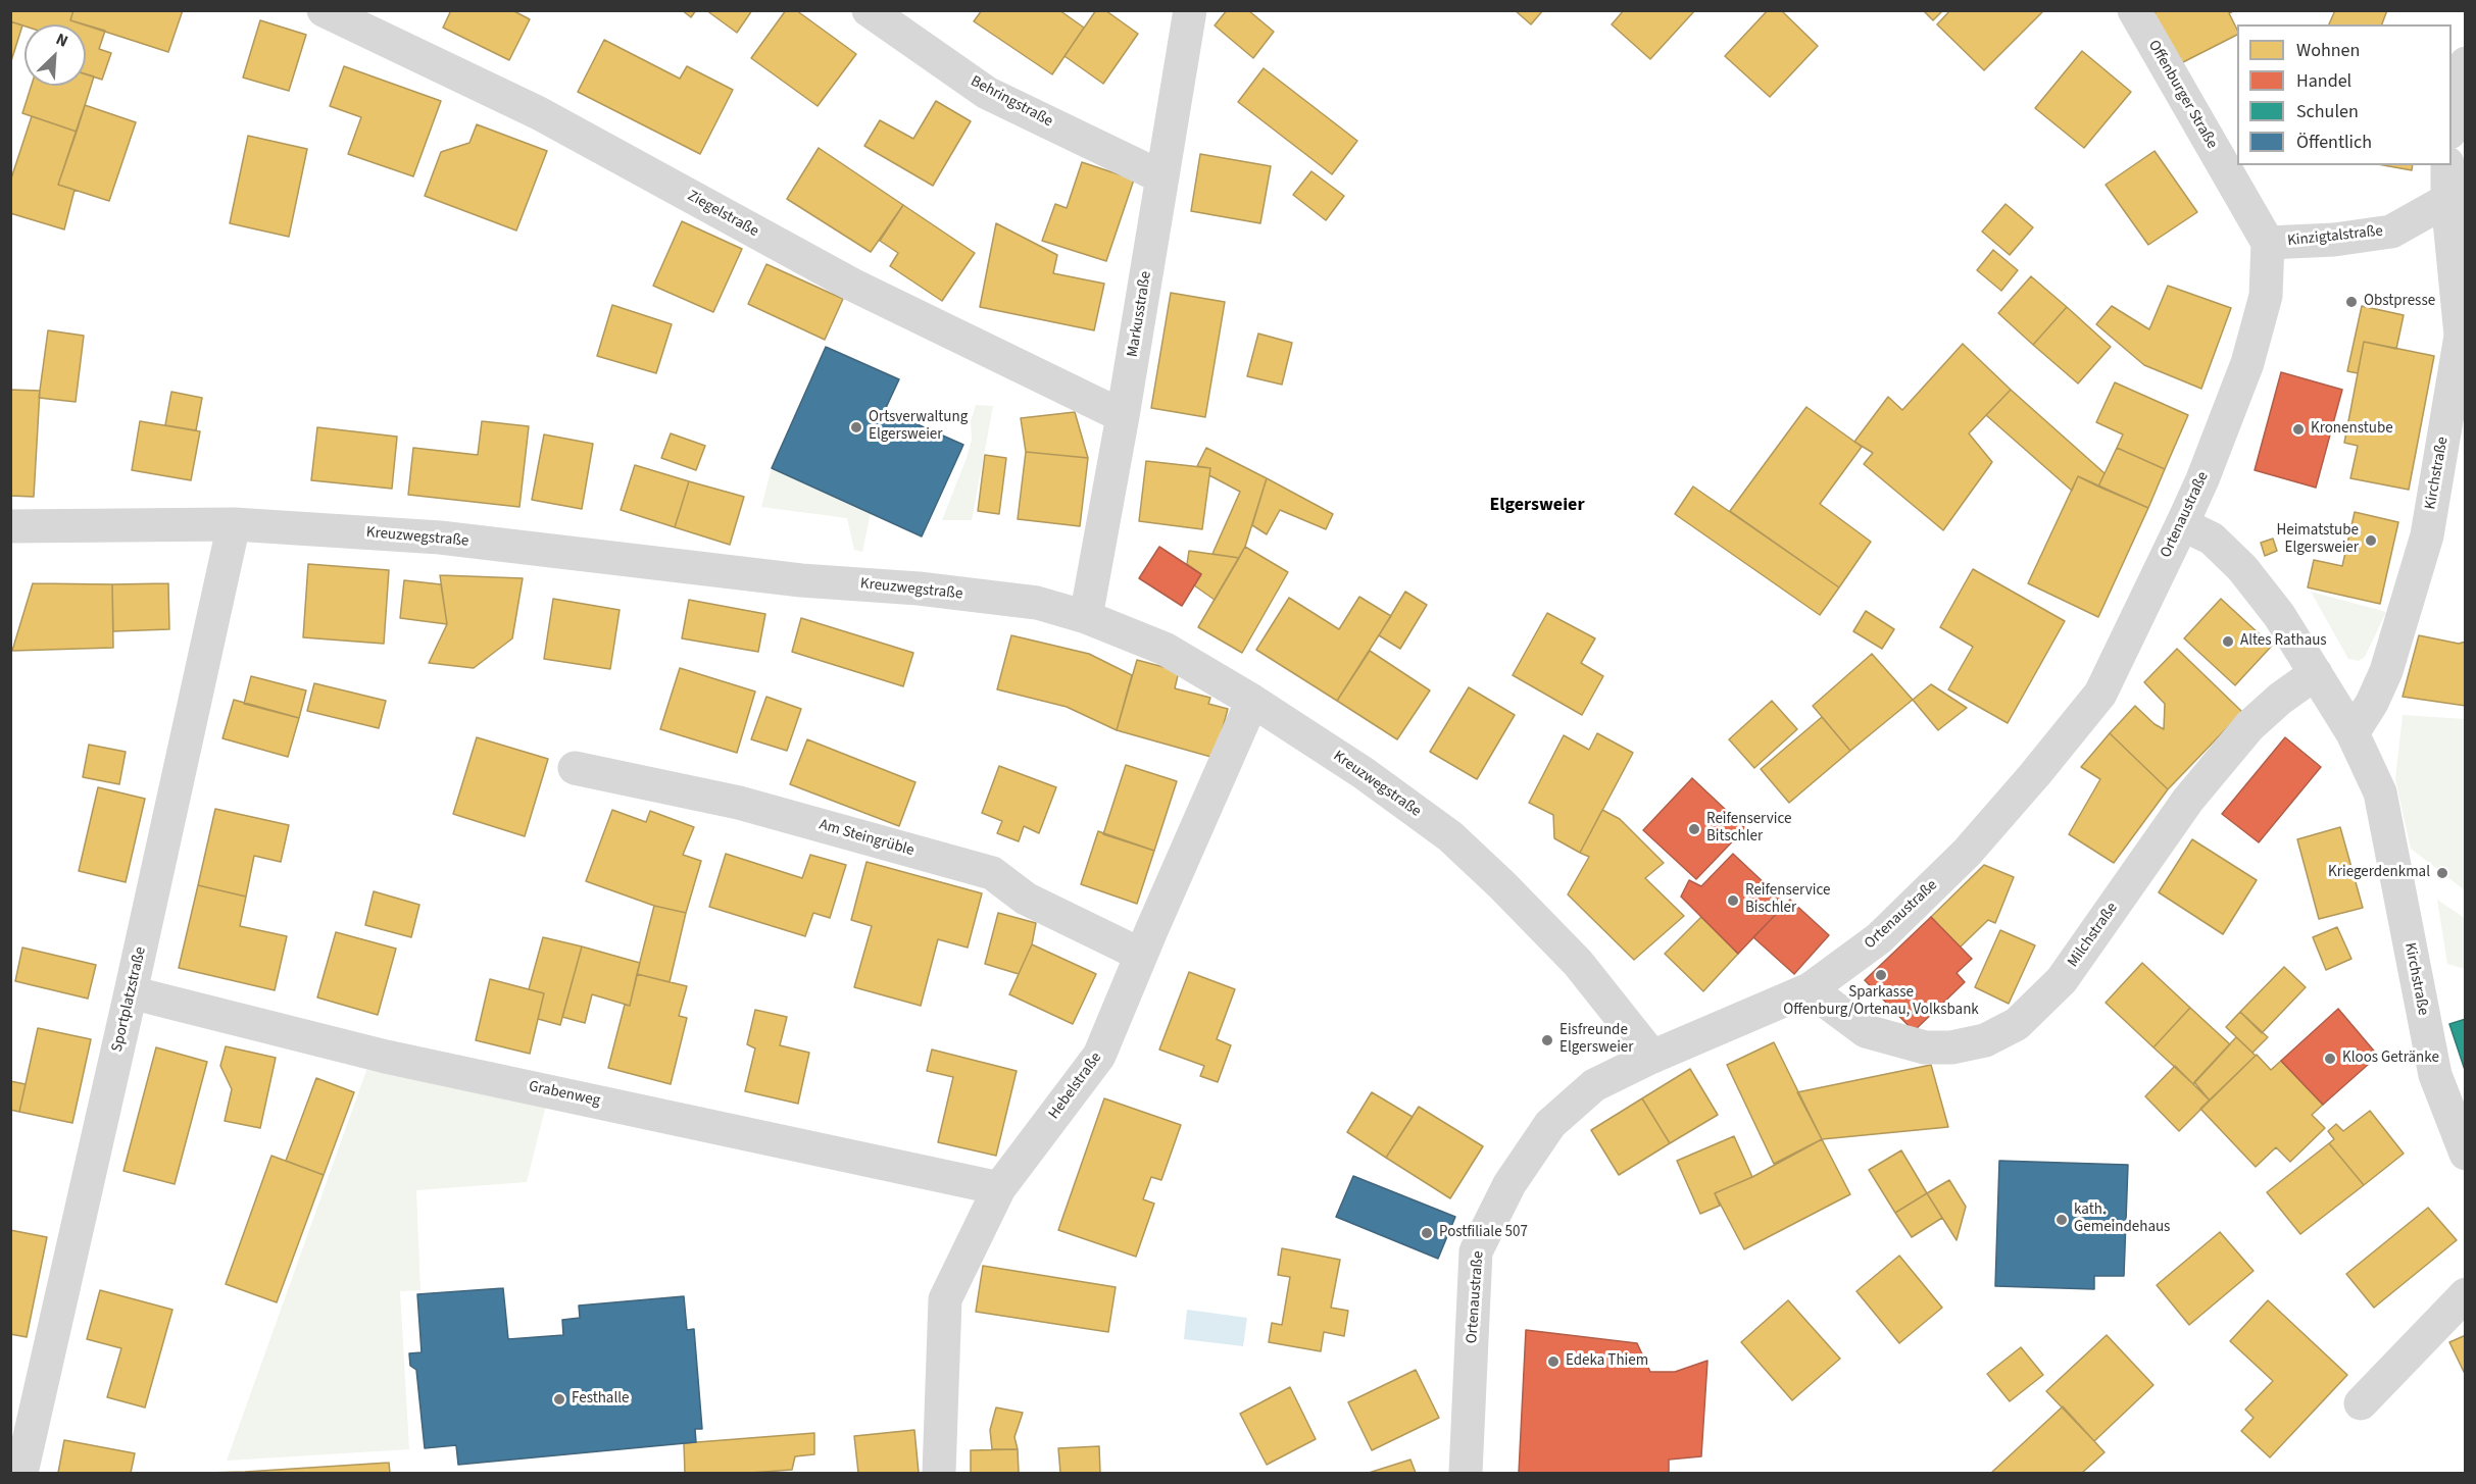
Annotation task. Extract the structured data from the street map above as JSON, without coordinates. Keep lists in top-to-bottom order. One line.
{"streets":{"street":["Offenburger Straße","Behringstraße","Ziegelstraße","Kinzigtalstraße","Markusstraße","Kirchstraße","Ortenaustraße","Kreuzwegstraße","Am Steingrüble","Milchstraße","Sportplatzstraße","Hebelstraße","Grabenweg"]},"crossings":[["Offenburger Straße","Kinzigtalstraße"],["Offenburger Straße","Ortenaustraße"],["Behringstraße","Markusstraße"],["Ziegelstraße","Markusstraße"],["Kinzigtalstraße","Kirchstraße"],["Kinzigtalstraße","Ortenaustraße"],["Markusstraße","Kreuzwegstraße"],["Kirchstraße","Ortenaustraße"],["Kirchstraße","Milchstraße"],["Ortenaustraße","Kreuzwegstraße"],["Ortenaustraße","Milchstraße"],["Kreuzwegstraße","Sportplatzstraße"],["Kreuzwegstraße","Hebelstraße"],["Am Steingrüble","Hebelstraße"],["Sportplatzstraße","Grabenweg"],["Hebelstraße","Grabenweg"]],"districts":["Elgersweier"],"places":["Obstpresse","Ortsverwaltung Elgersweier","Kronenstube","Heimatstube Elgersweier","Altes Rathaus","Reifenservice Bitschler","Kriegerdenkmal","Reifenservice Bischler","Sparkasse Offenburg/Ortenau, Volksbank","Eisfreunde Elgersweier","Kloos Getränke","kath. Gemeindehaus","Postfiliale 507","Edeka Thiem","Festhalle"],"legend":["Wohnen","Handel","Schulen","Öffentlich"],"north":"top right"}
